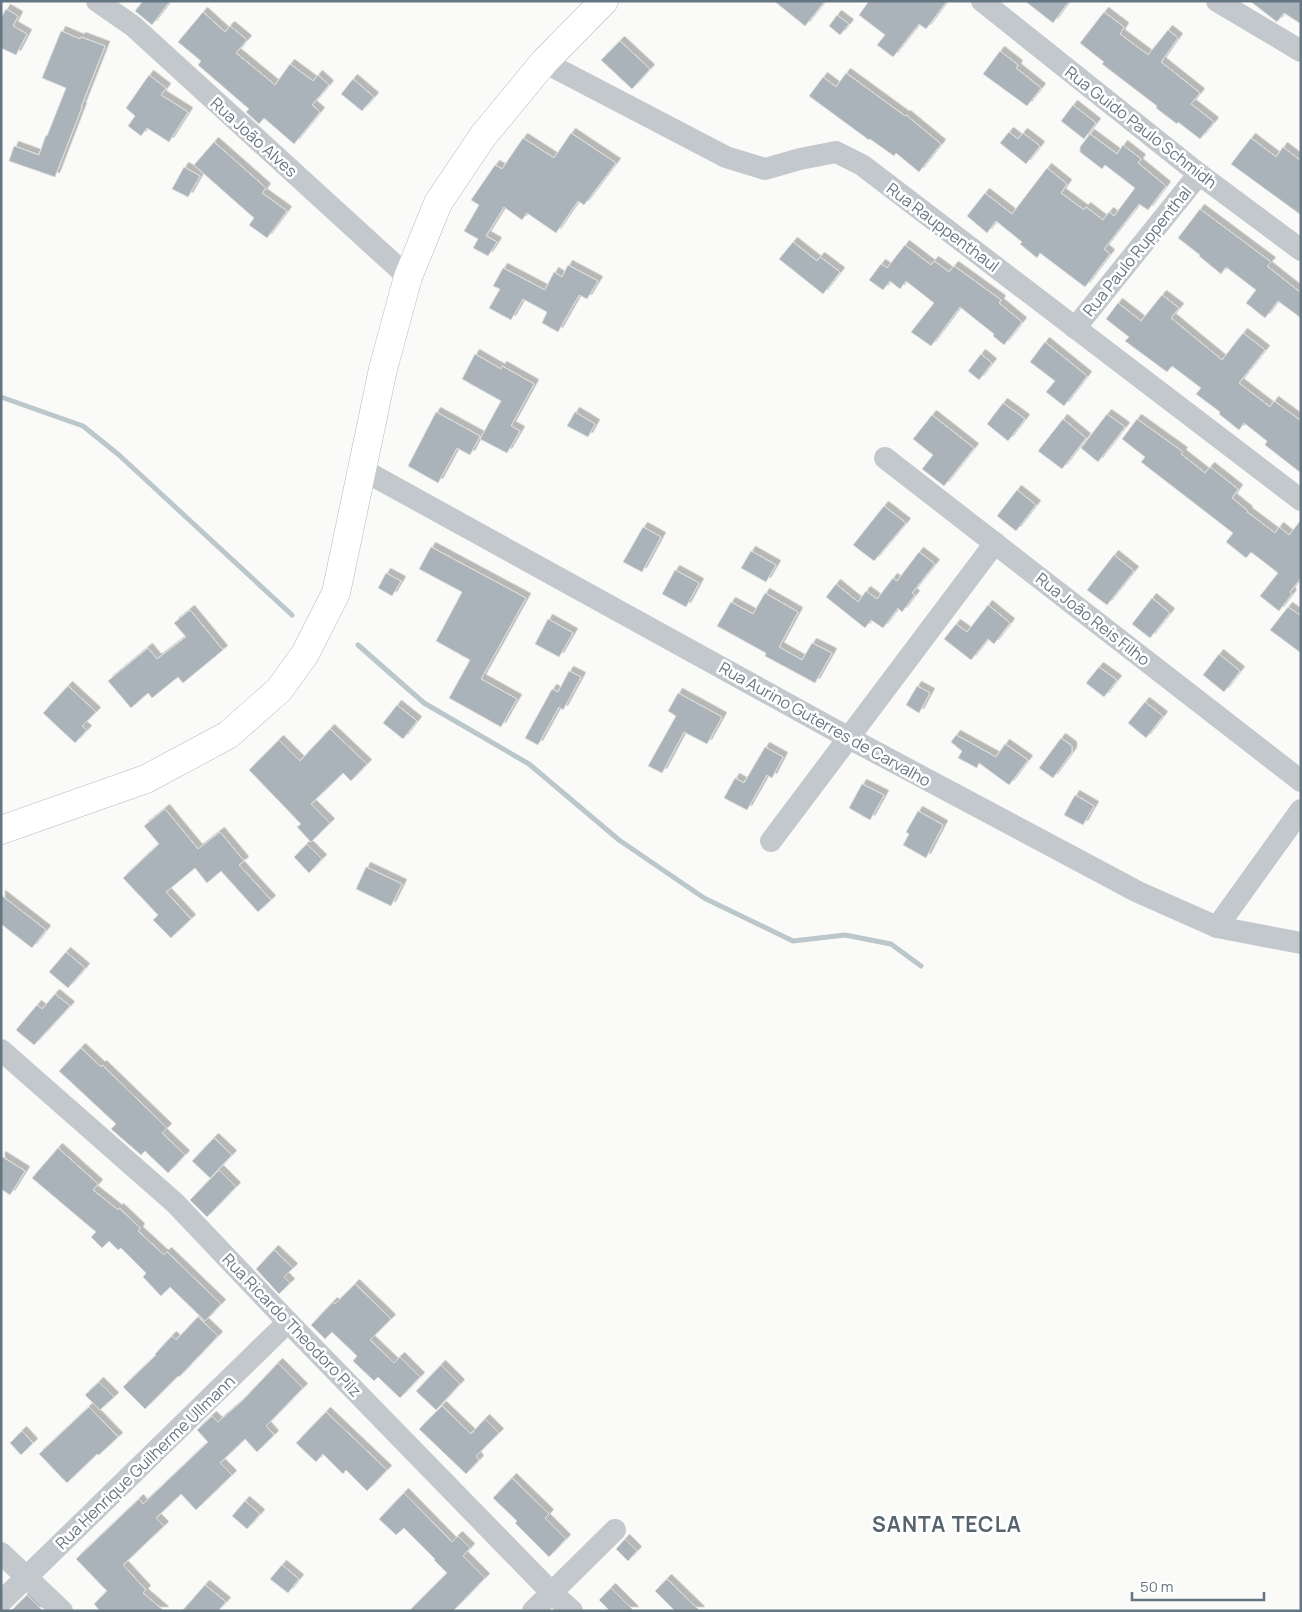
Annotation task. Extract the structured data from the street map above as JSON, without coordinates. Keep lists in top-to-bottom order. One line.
{"streets":{"street":["Rua Guido Paulo Schmidh","Rua João Alves","Rua Rauppenthaul","Rua Paulo Ruppenthal","Rua João Reis Filho","Rua Aurino Guterres de Carvalho","Rua Ricardo Theodoro Pilz","Rua Henrique Guilherme Ullmann"]},"crossings":[["Rua Guido Paulo Schmidh","Rua Paulo Ruppenthal"],["Rua Rauppenthaul","Rua Paulo Ruppenthal"],["Rua Ricardo Theodoro Pilz","Rua Henrique Guilherme Ullmann"]],"districts":["SANTA TECLA"],"scale_bar":"50 m"}
